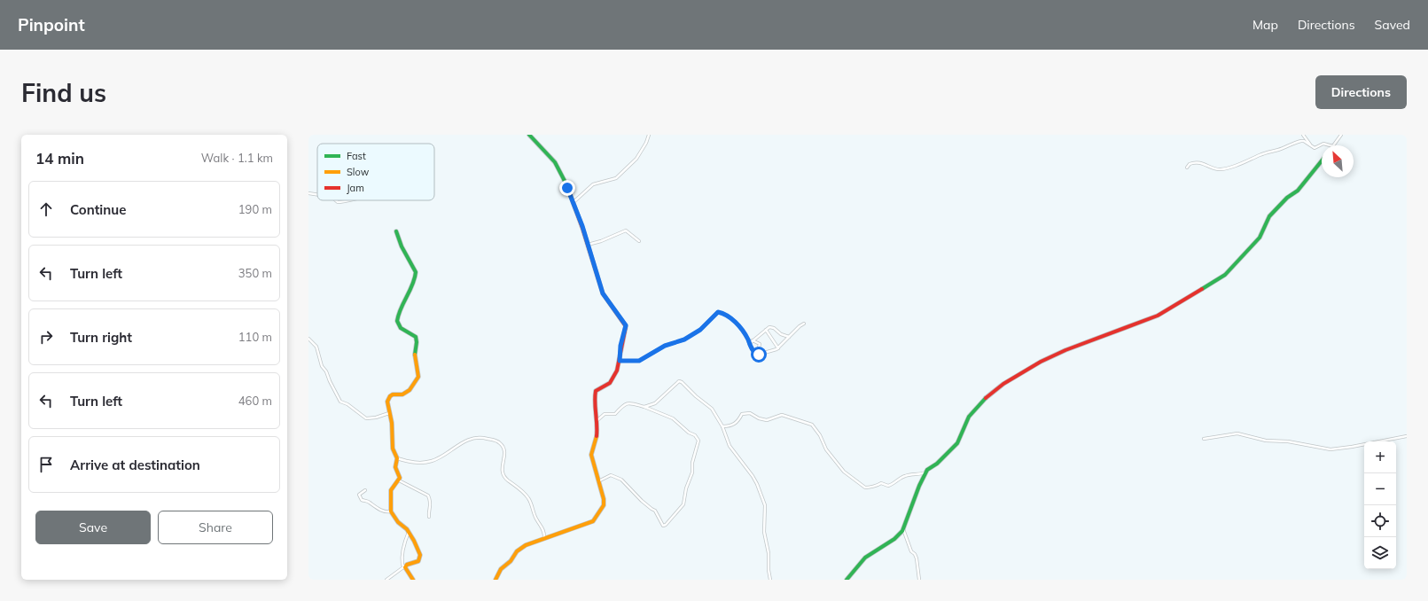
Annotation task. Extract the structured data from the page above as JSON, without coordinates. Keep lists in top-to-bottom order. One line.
{"legend":["Fast","Slow","Jam"],"north":"top left","page":{"header":"Pinpoint","nav":["Map","Directions","Saved"],"buttons":["Directions",["Save","Share"]],"title":"Find us","heading":["14 min","Walk · 1.1 km"],"list":[["Continue","190 m"],["Turn left","350 m"],["Turn right","110 m"],["Turn left","460 m"],"Arrive at destination"],"map_buttons":["+","−"]}}
